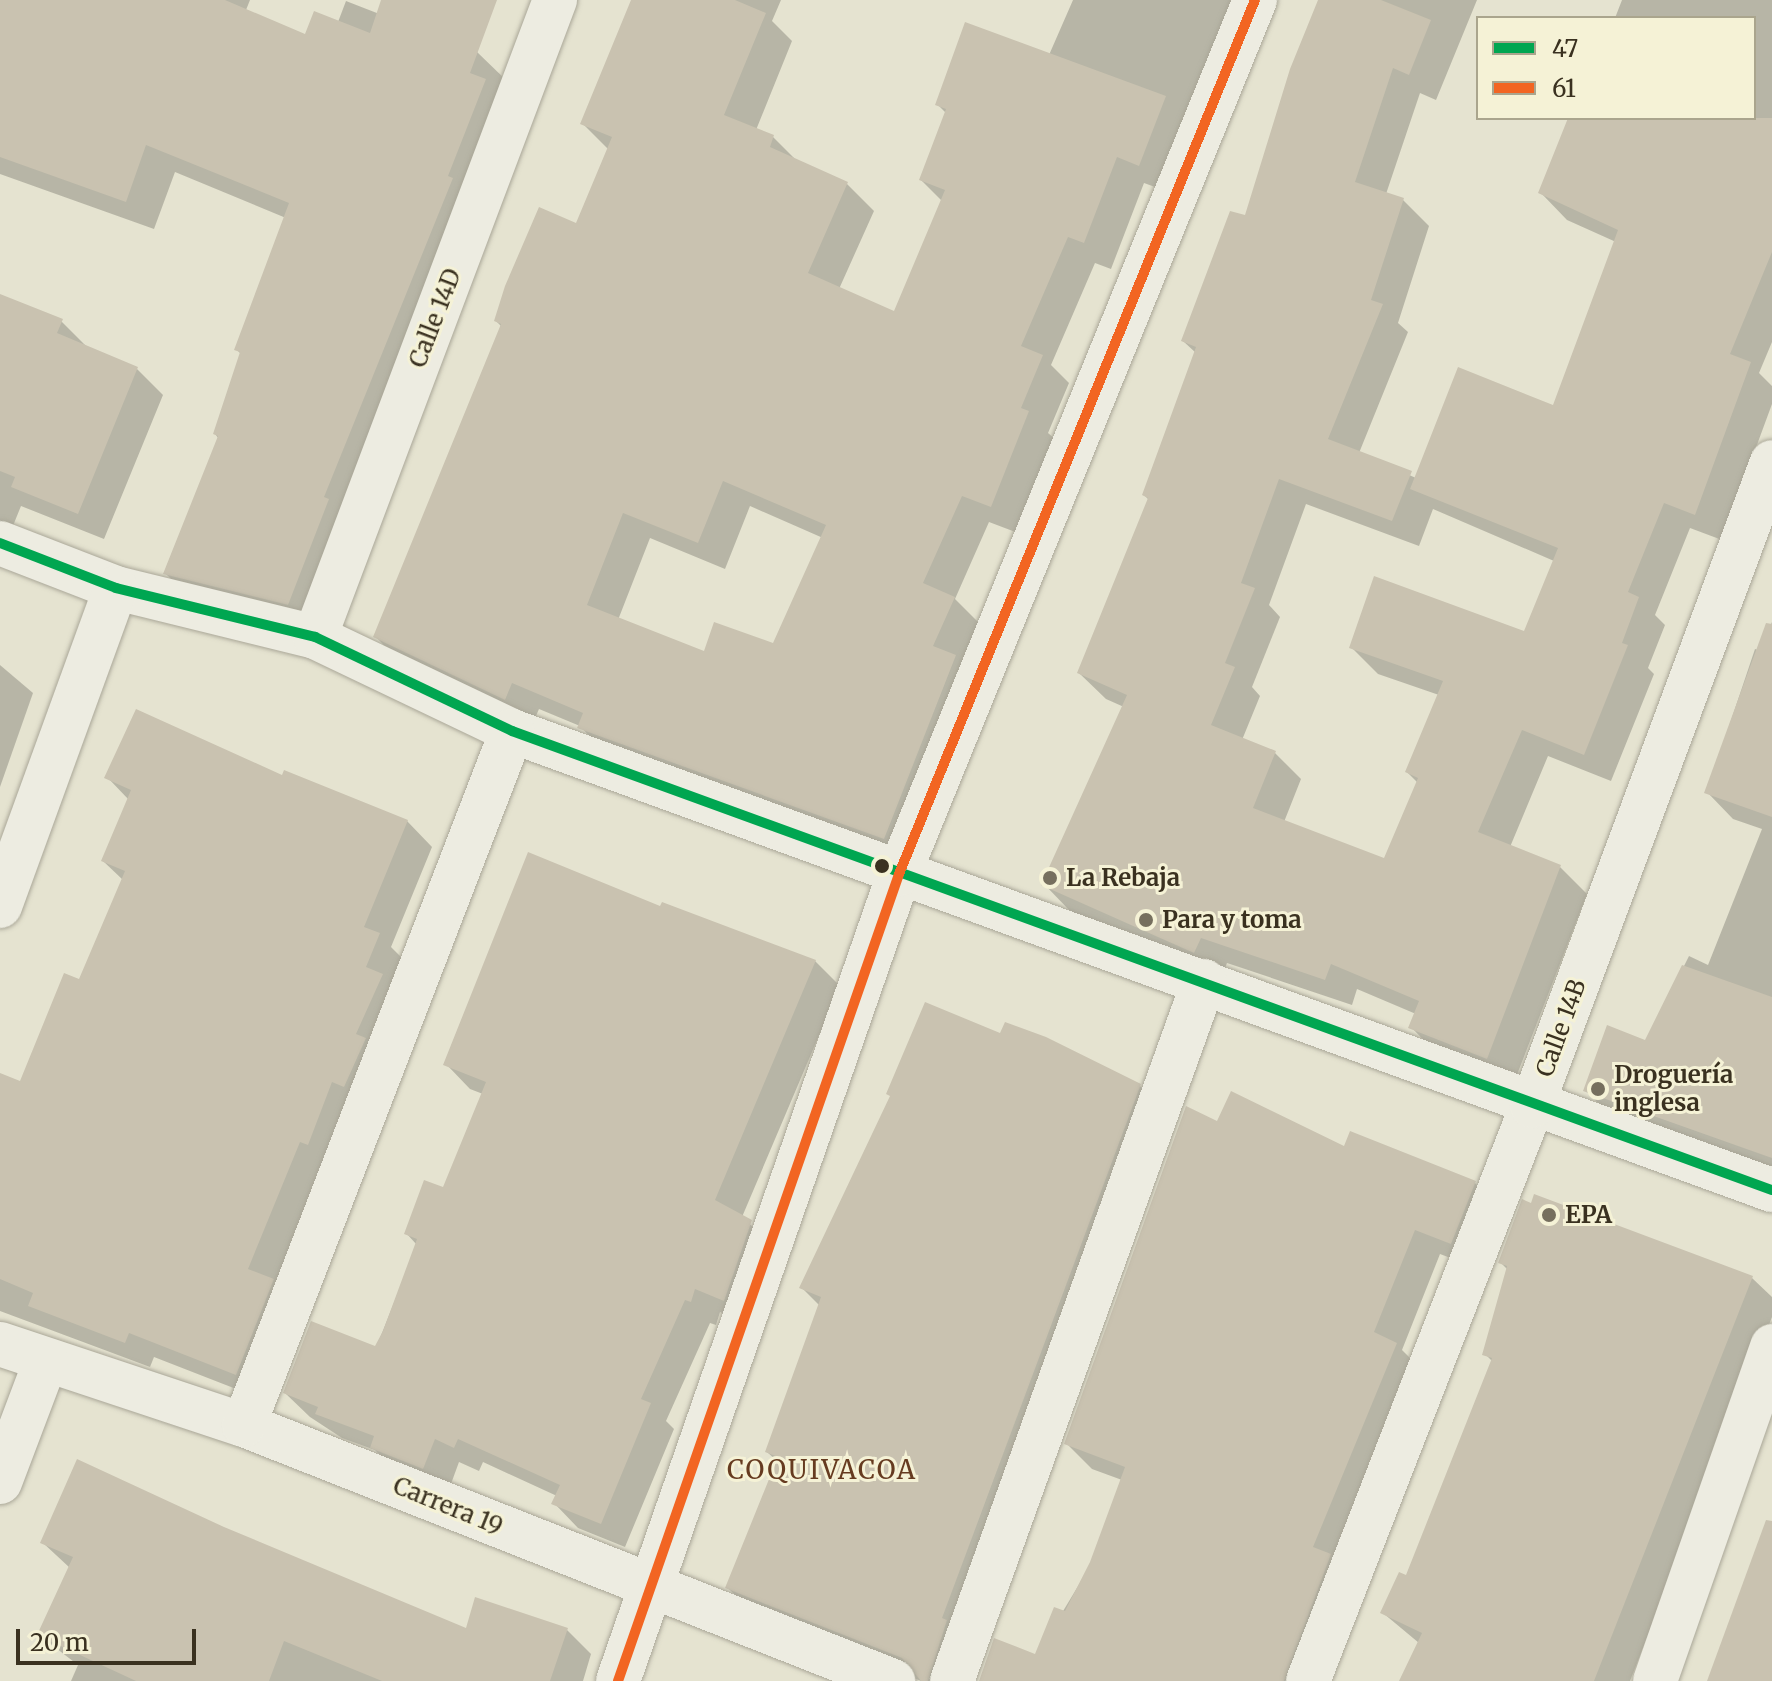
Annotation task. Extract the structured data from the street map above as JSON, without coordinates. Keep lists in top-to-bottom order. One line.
{"streets":{"street":["Calle 14D","Calle 14B","Carrera 19"]},"districts":["COQUIVACOA"],"places":["La Rebaja","Para y toma","Droguería inglesa","EPA"],"lines":["transit line 61","transit line 47"],"legend":["47","61"],"scale_bar":"20 m"}
